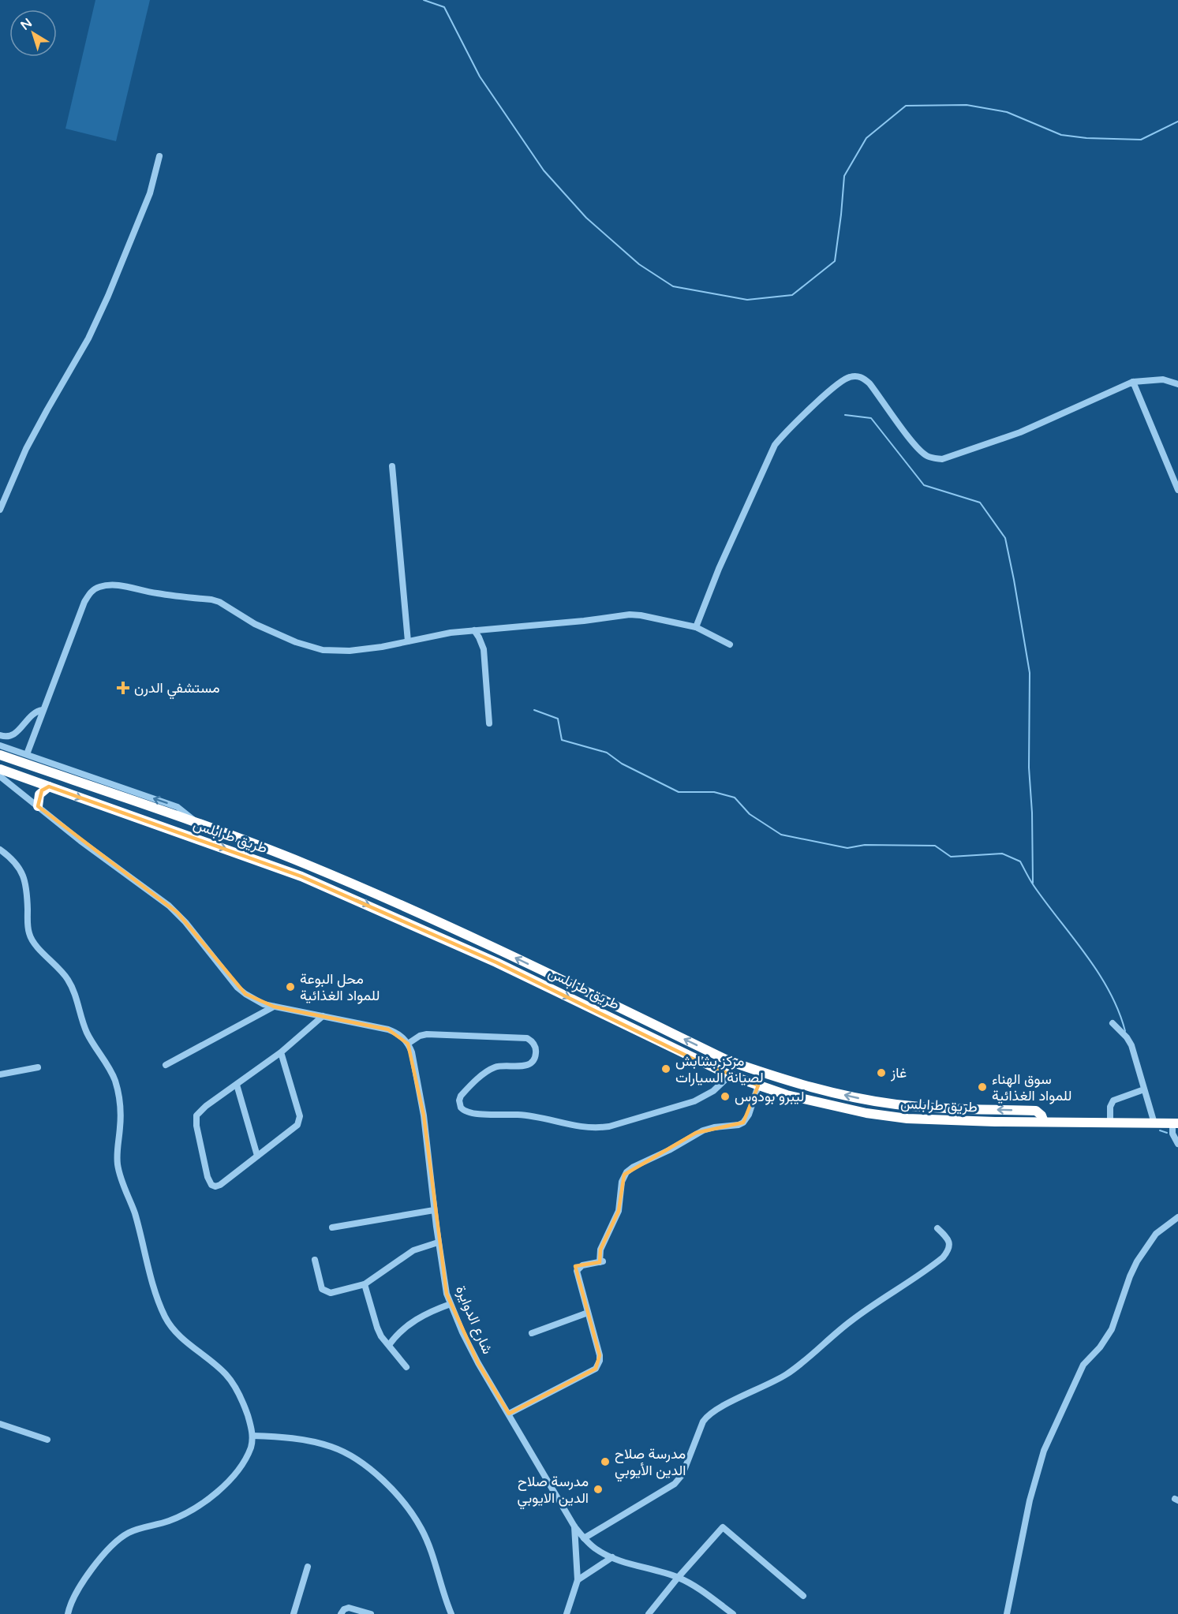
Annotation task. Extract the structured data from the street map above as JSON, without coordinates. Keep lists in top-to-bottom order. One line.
{"streets":{"highway":["طريق طرابلس"],"street":["شارع الدوايرة"]},"places":{"health":["مستشفي الدرن"],"other":["محل البوعة للمواد الغذائية","مركز بشابش لصيانة السيارات","غاز","سوق الهناء للمواد الغذائية","ليبرو بودوس","مدرسة صلاح الدين الأيوبي","مدرسة صلاح الدين الايوبي"]},"north":"top left"}
